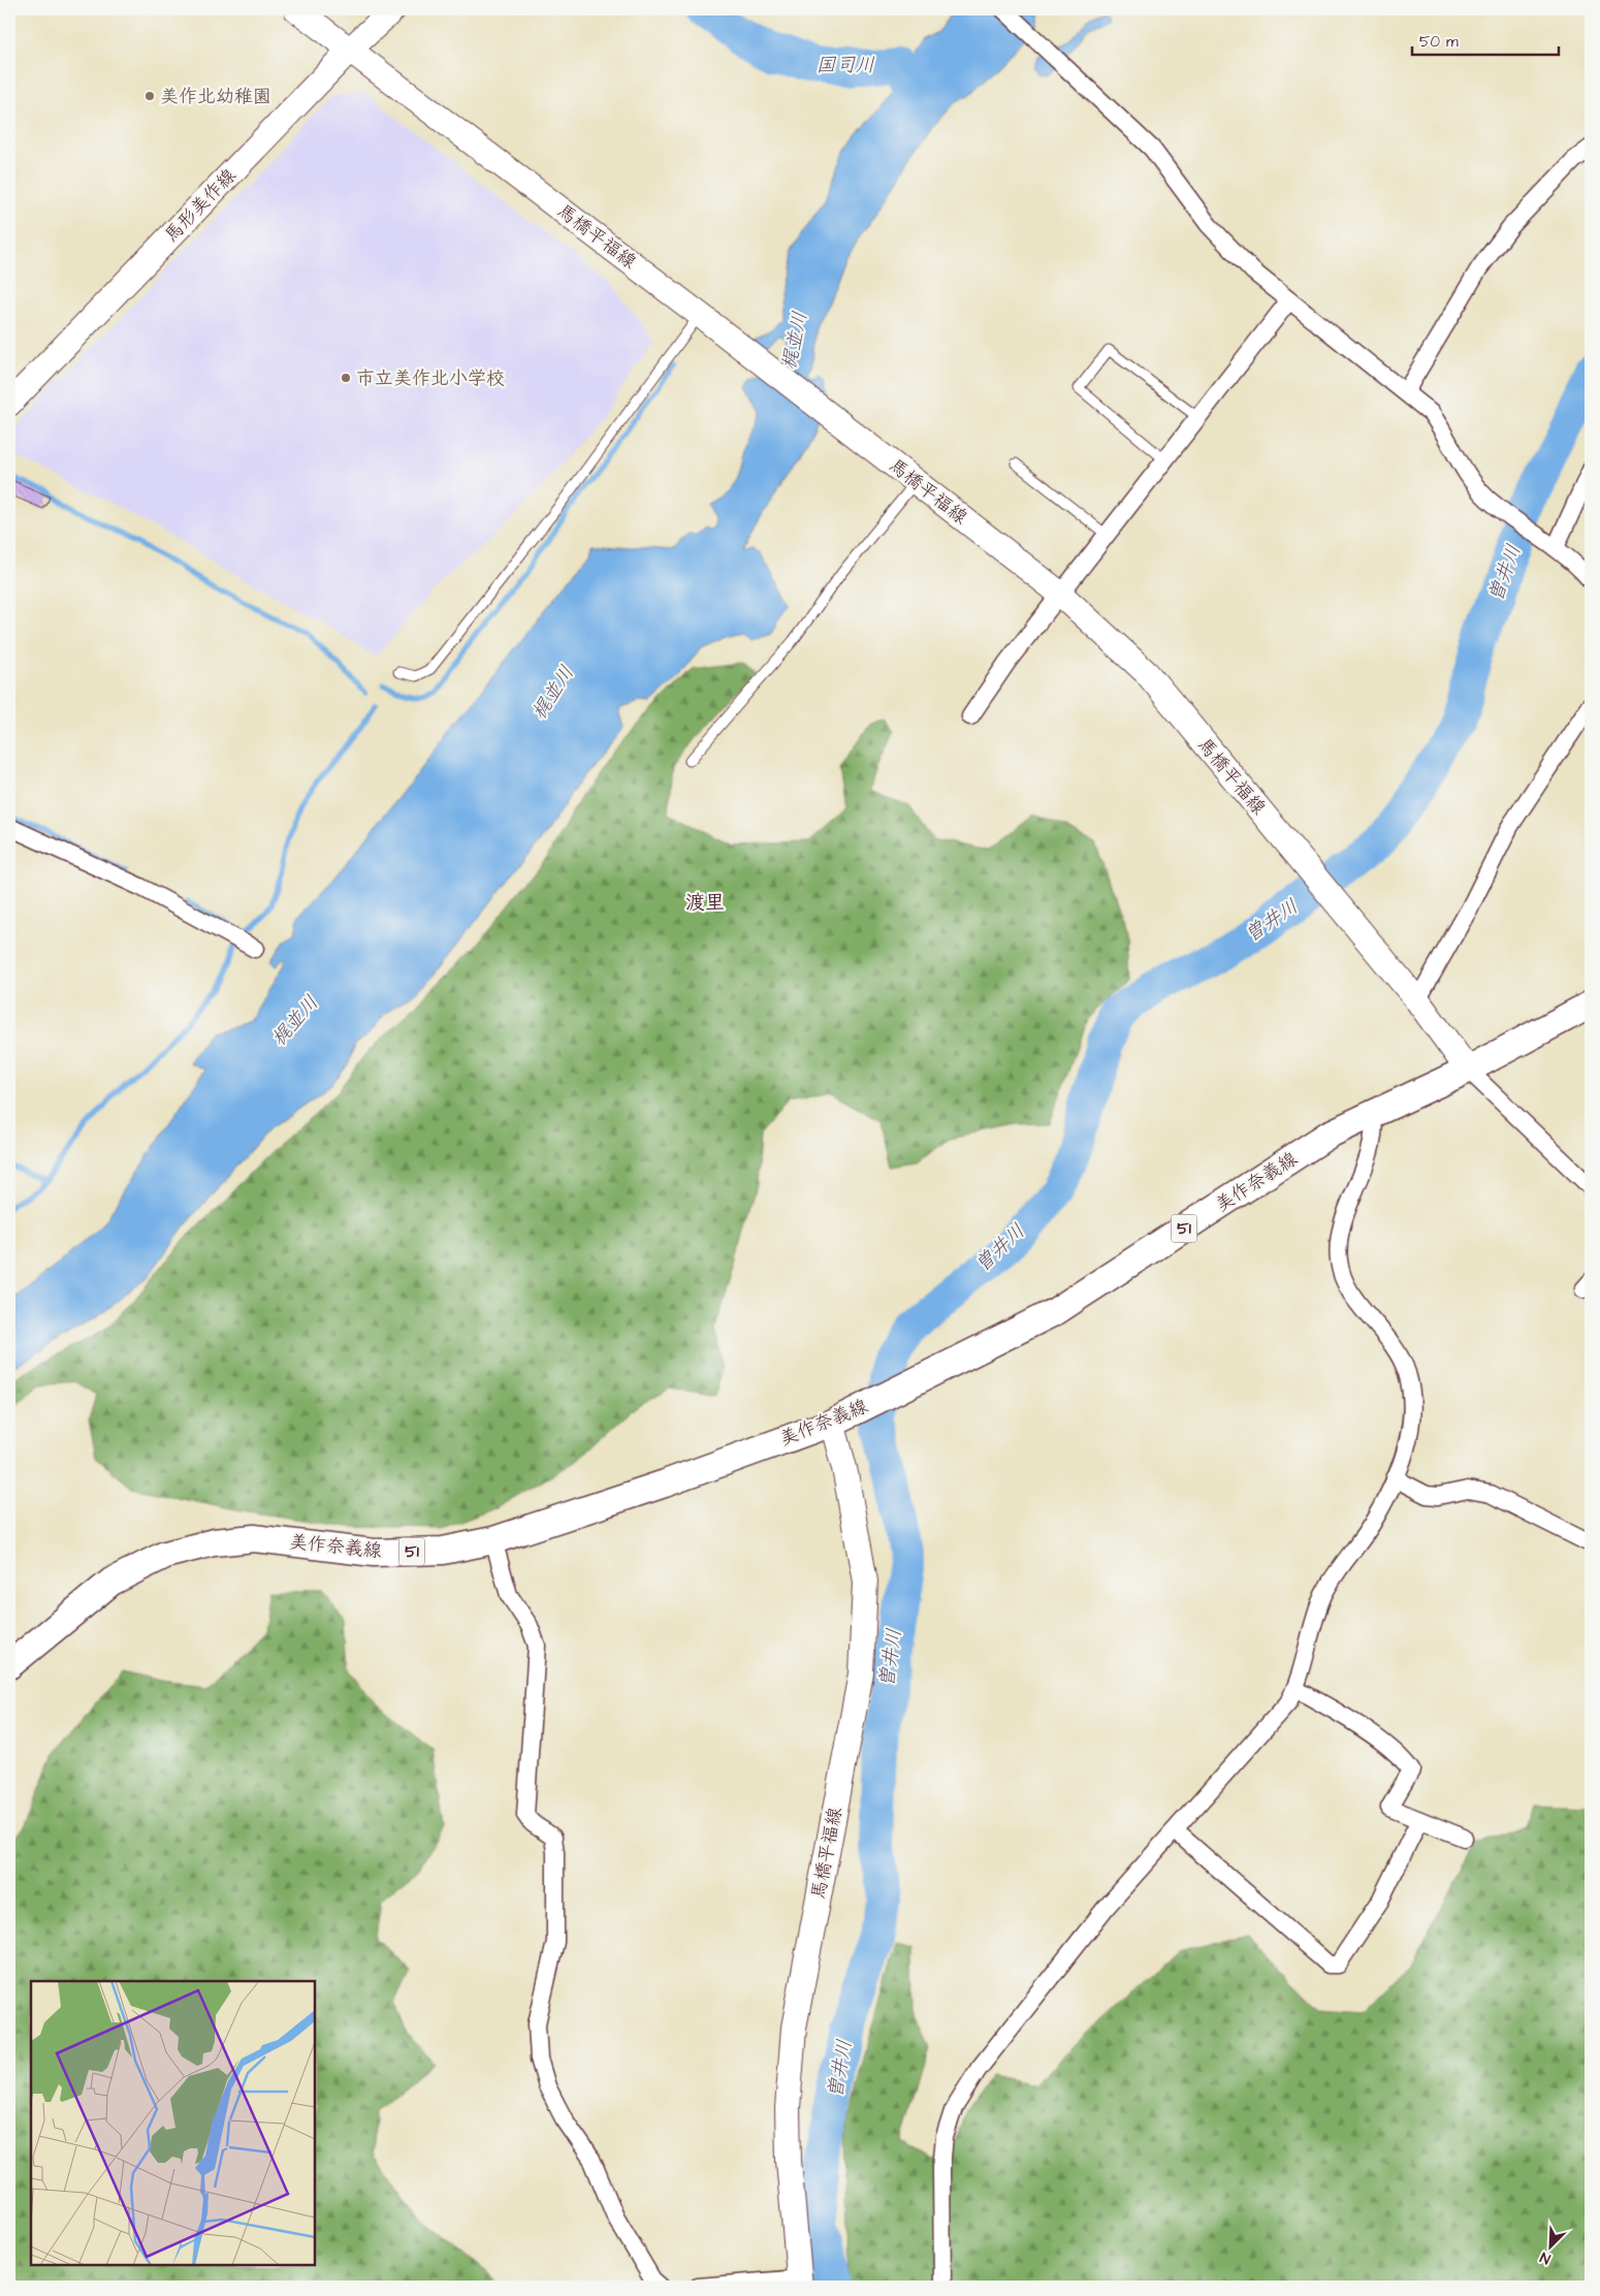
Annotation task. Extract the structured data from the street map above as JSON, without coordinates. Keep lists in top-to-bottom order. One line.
{"streets":{"main road":["馬形美作線","馬橋平福線","美作奈義線","51"]},"crossings":[["馬形美作線","馬橋平福線"],["馬橋平福線","美作奈義線"]],"districts":["渡里"],"water":["国司川","梶並川","曽井川"],"places":["美作北幼稚園","市立美作北小学校"],"scale_bar":"50 m","north":"bottom left"}
